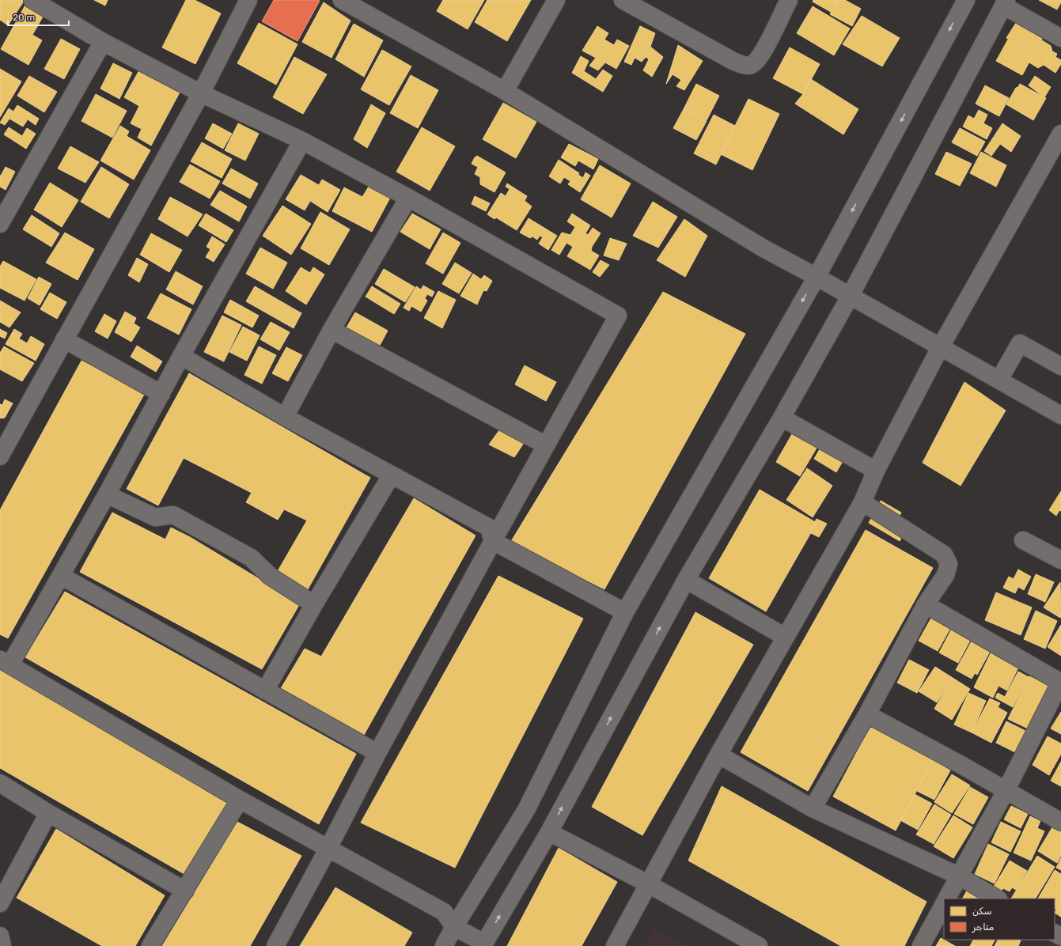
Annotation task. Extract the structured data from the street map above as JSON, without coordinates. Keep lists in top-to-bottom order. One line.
{"legend":["سكن","متاجر"],"scale_bar":"20 m"}
